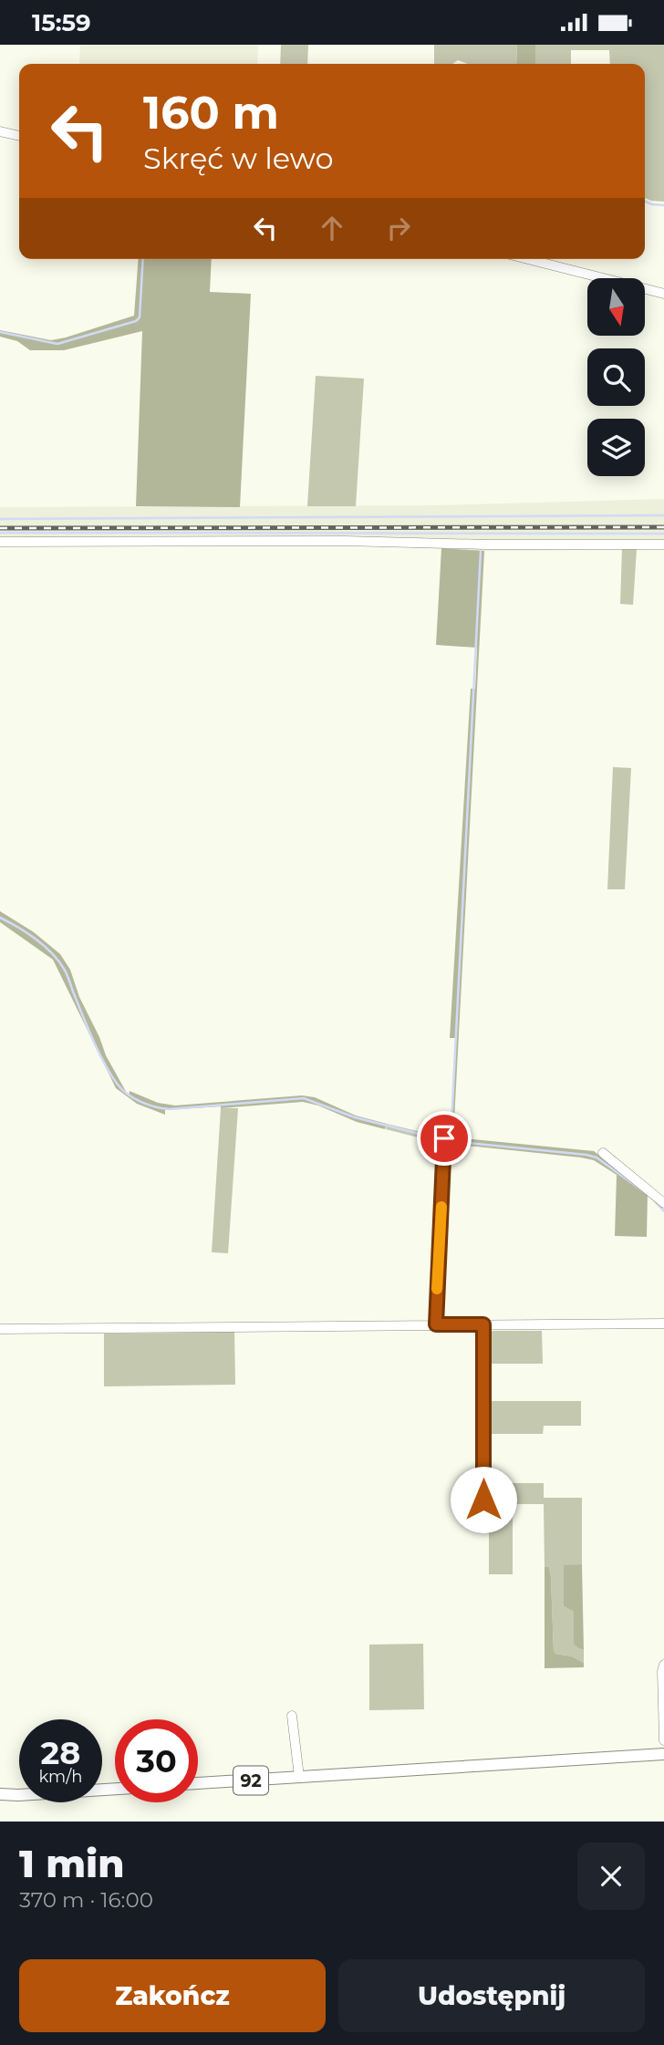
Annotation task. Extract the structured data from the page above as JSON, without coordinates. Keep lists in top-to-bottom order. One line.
{"streets":{"main road":["92"]},"north":"bottom","page":{"status":"15:59","turn":["160 m","Skręć w lewo"],"speed":"28 km/h","limit":"30","heading":["1 min","370 m · 16:00"],"buttons":["Zakończ","Udostępnij"]}}
